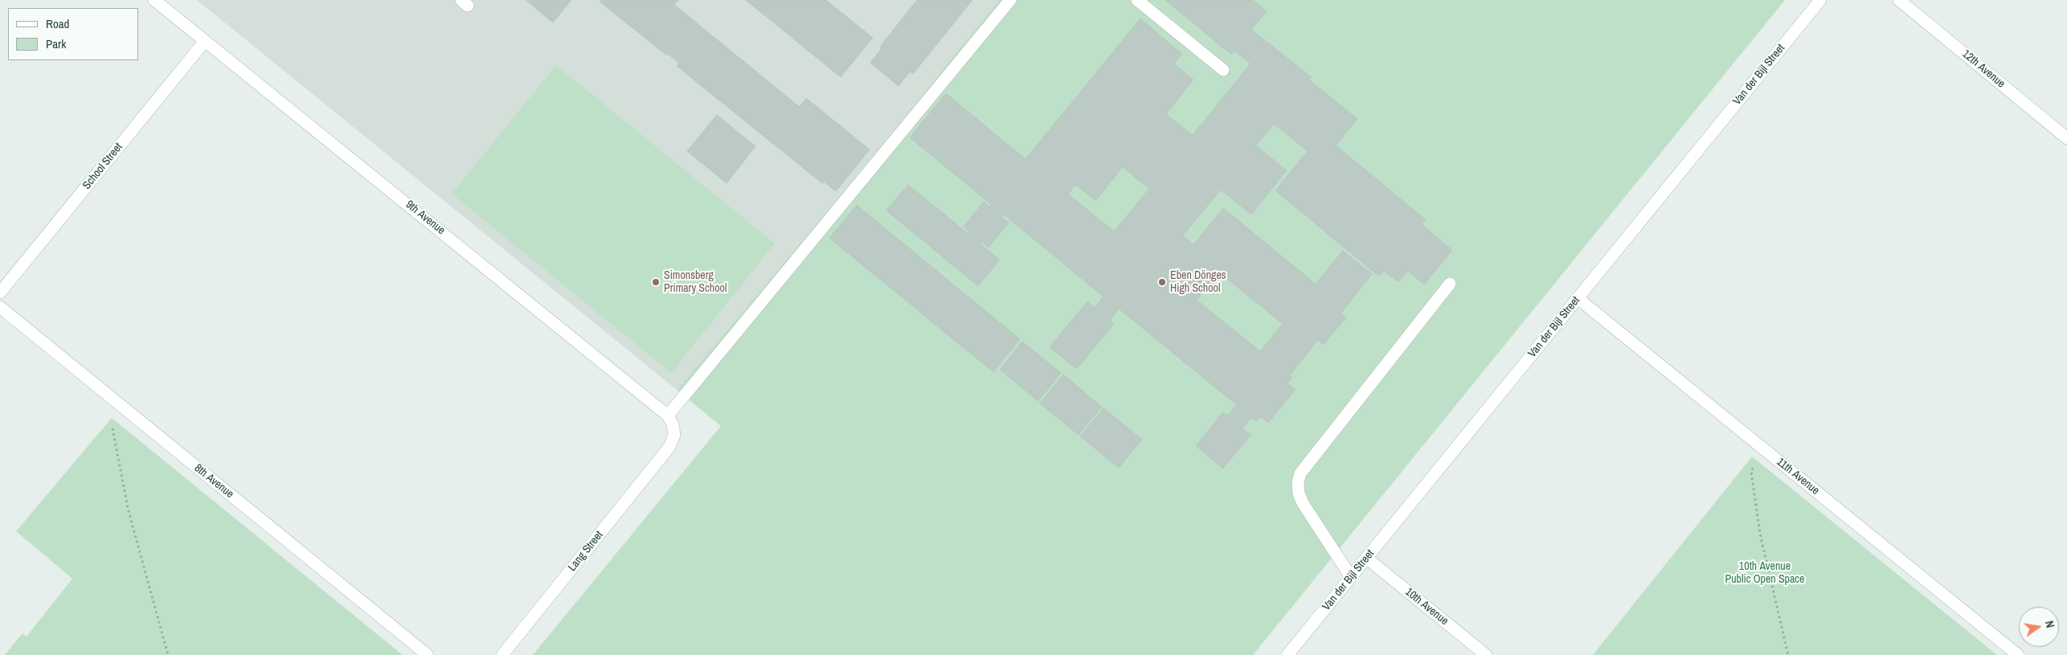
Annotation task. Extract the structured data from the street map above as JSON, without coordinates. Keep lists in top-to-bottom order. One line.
{"streets":{"street":["12th Avenue","Van der Bijl Street","School Street","9th Avenue","11th Avenue","8th Avenue","Lang Street","10th Avenue"]},"crossings":[["Van der Bijl Street","11th Avenue"],["Van der Bijl Street","10th Avenue"],["School Street","9th Avenue"],["9th Avenue","Lang Street"]],"parks":["10th Avenue Public Open Space"],"places":["Simonsberg Primary School","Eben Dönges High School"],"legend":["Road","Park"],"north":"right"}
